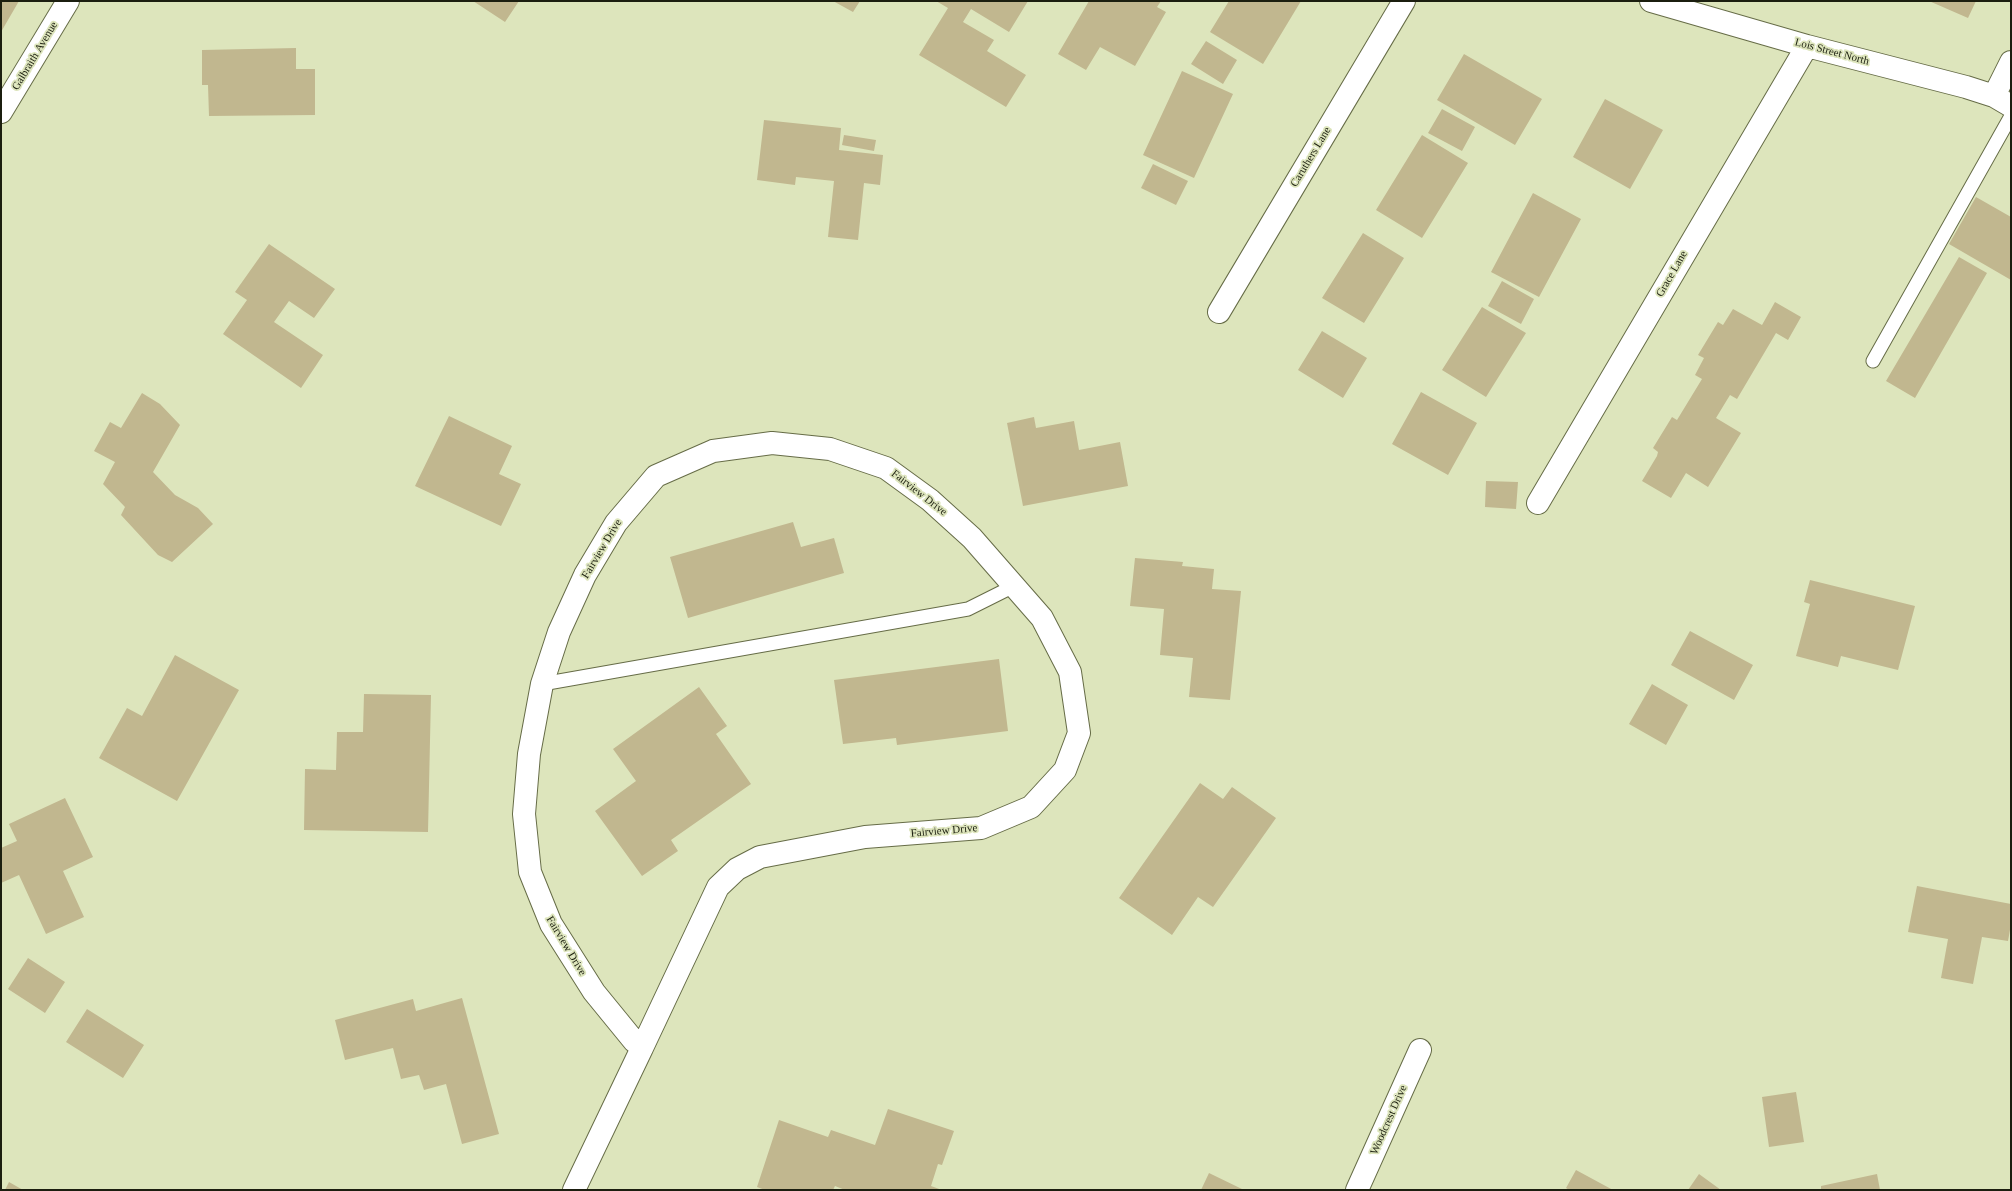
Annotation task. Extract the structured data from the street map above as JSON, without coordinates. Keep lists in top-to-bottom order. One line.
{"streets":{"street":["Lois Street North","Galbraith Avenue","Caruthers Lane","Grace Lane","Fairview Drive","Woodcrest Drive"]},"crossings":[["Lois Street North","Grace Lane"]]}
